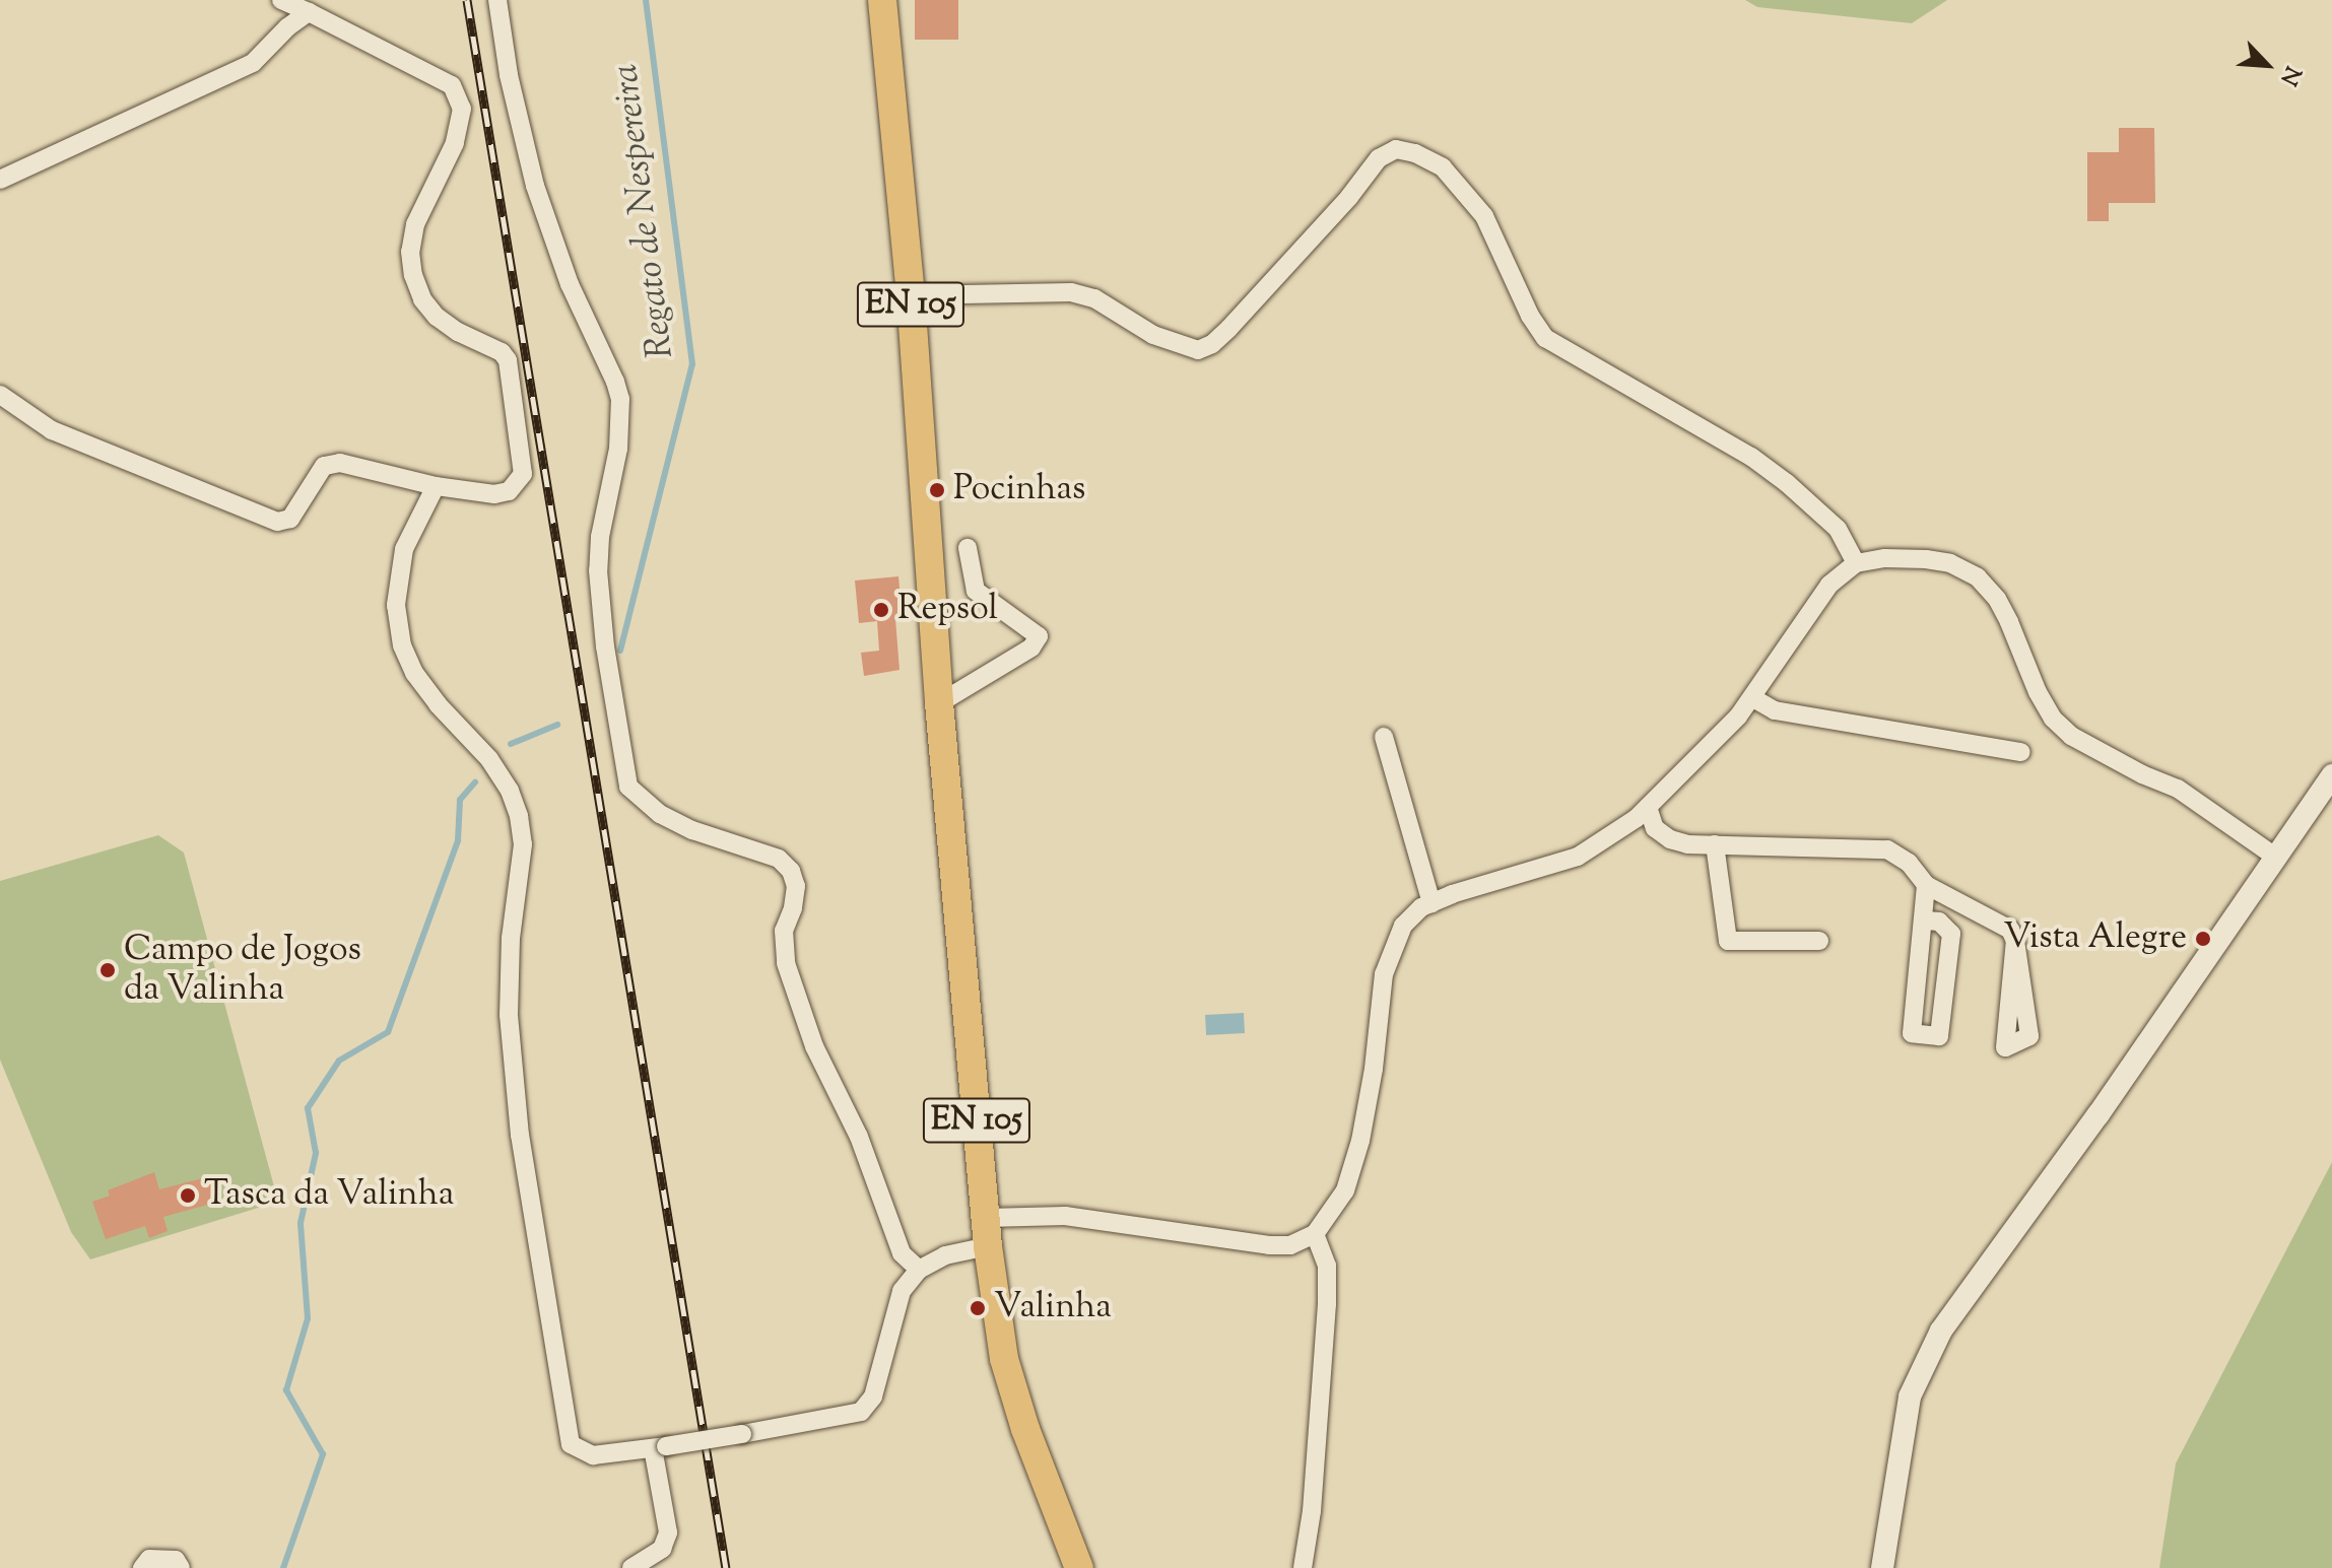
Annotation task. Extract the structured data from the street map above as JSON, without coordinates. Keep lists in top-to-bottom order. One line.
{"streets":{"main road":["EN 105"]},"water":["Regato de Nespereira"],"places":["Pocinhas","Repsol","Vista Alegre","Campo de Jogos da Valinha","Tasca da Valinha","Valinha"],"north":"bottom right"}
